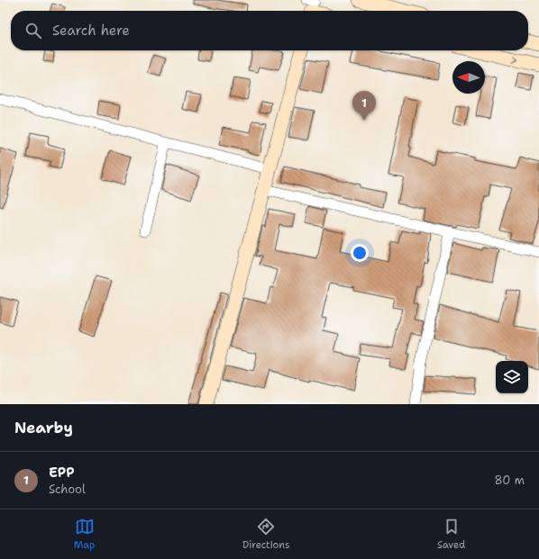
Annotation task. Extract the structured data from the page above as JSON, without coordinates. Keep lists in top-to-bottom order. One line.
{"north":"left","page":{"search":"Search here","pins":"1","heading":"Nearby","list":[{"mark":"1","name":"EPP","note":"School","value":"80 m"}],"nav":["Map","Directions","Saved"]}}
